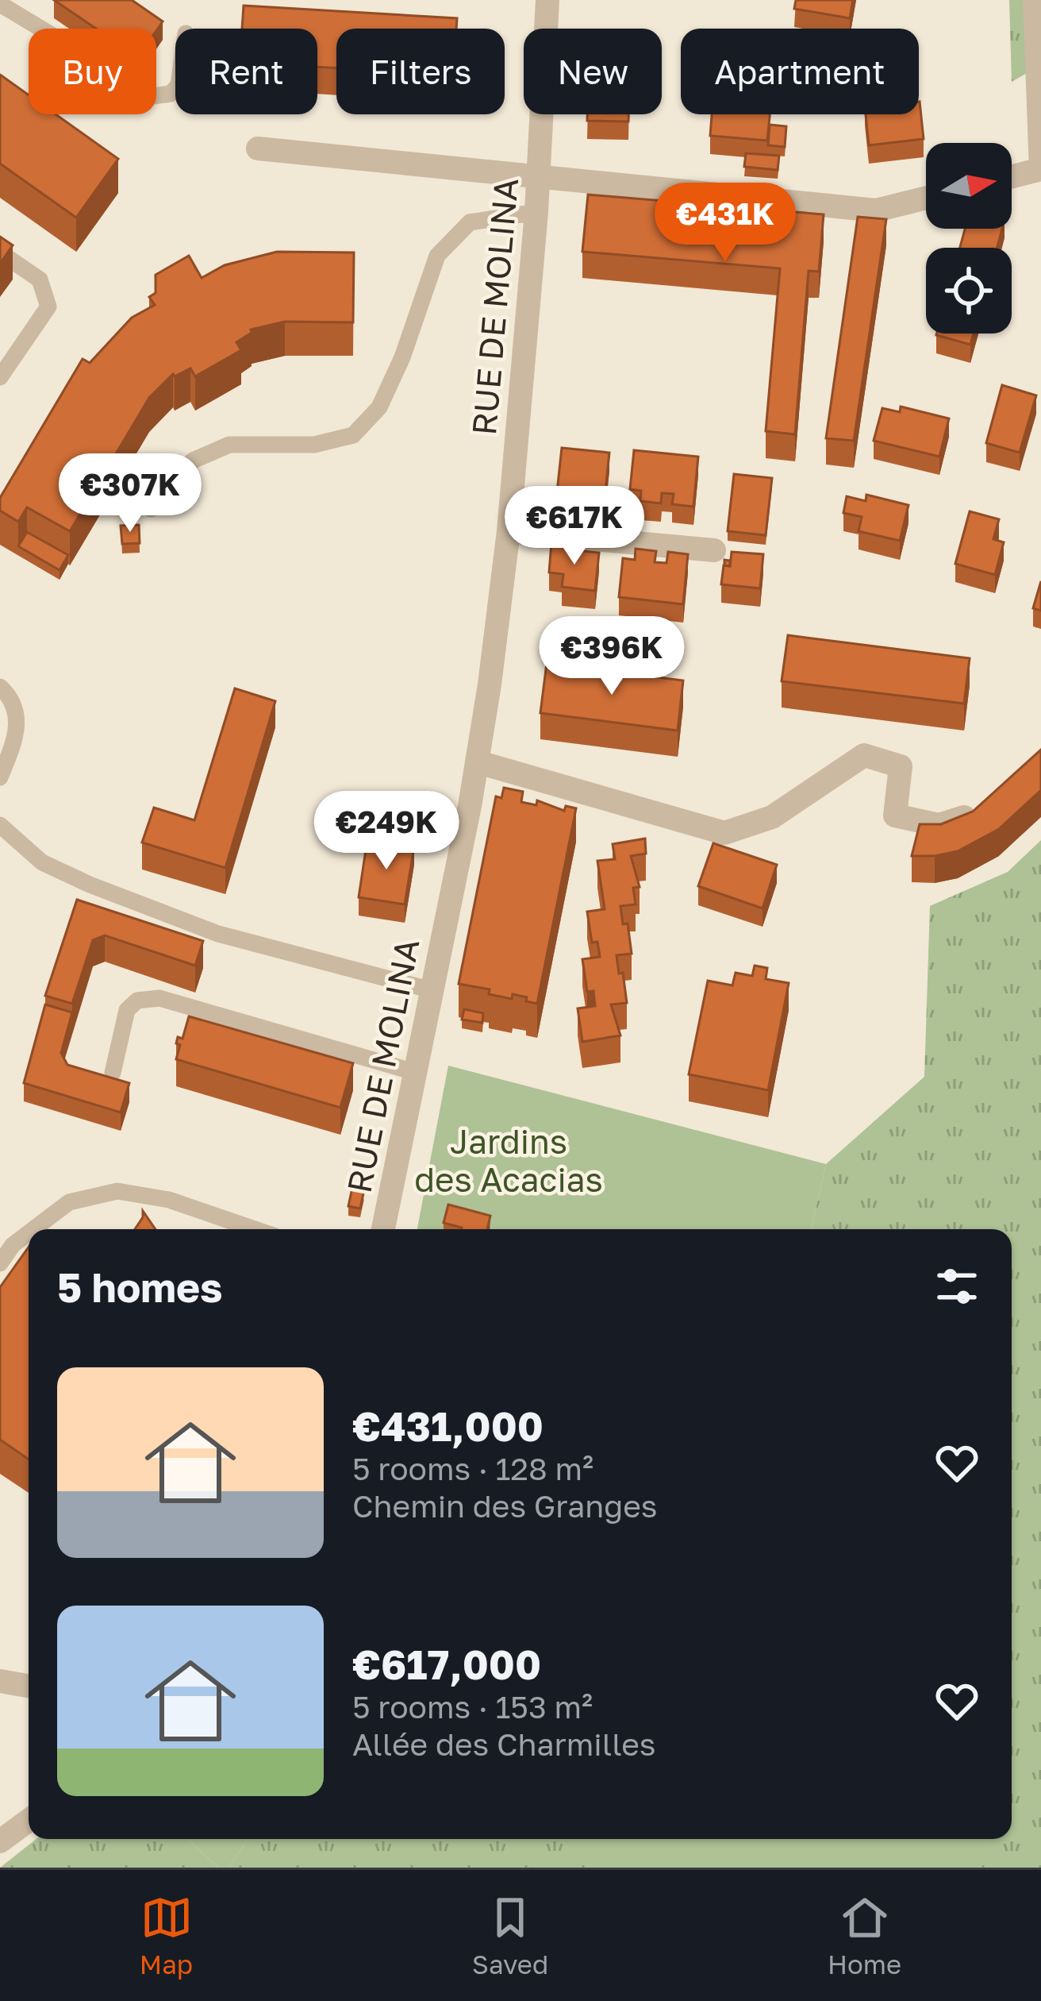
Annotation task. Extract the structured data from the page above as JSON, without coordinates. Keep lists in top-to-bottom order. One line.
{"streets":{"street":["RUE DE MOLINA"]},"parks":["Jardins des Acacias"],"north":"right","page":{"chip":["Buy","Rent","Filters","New","Apartment"],"price":["€431K","€307K","€617K","€396K","€249K"],"heading":"5 homes","list":[{"name":"€431,000","note":"5 rooms · 128 m² · Chemin des Granges"},{"name":"€617,000","note":"5 rooms · 153 m² · Allée des Charmilles"}],"tabs":["Map","Saved","Home"]}}
